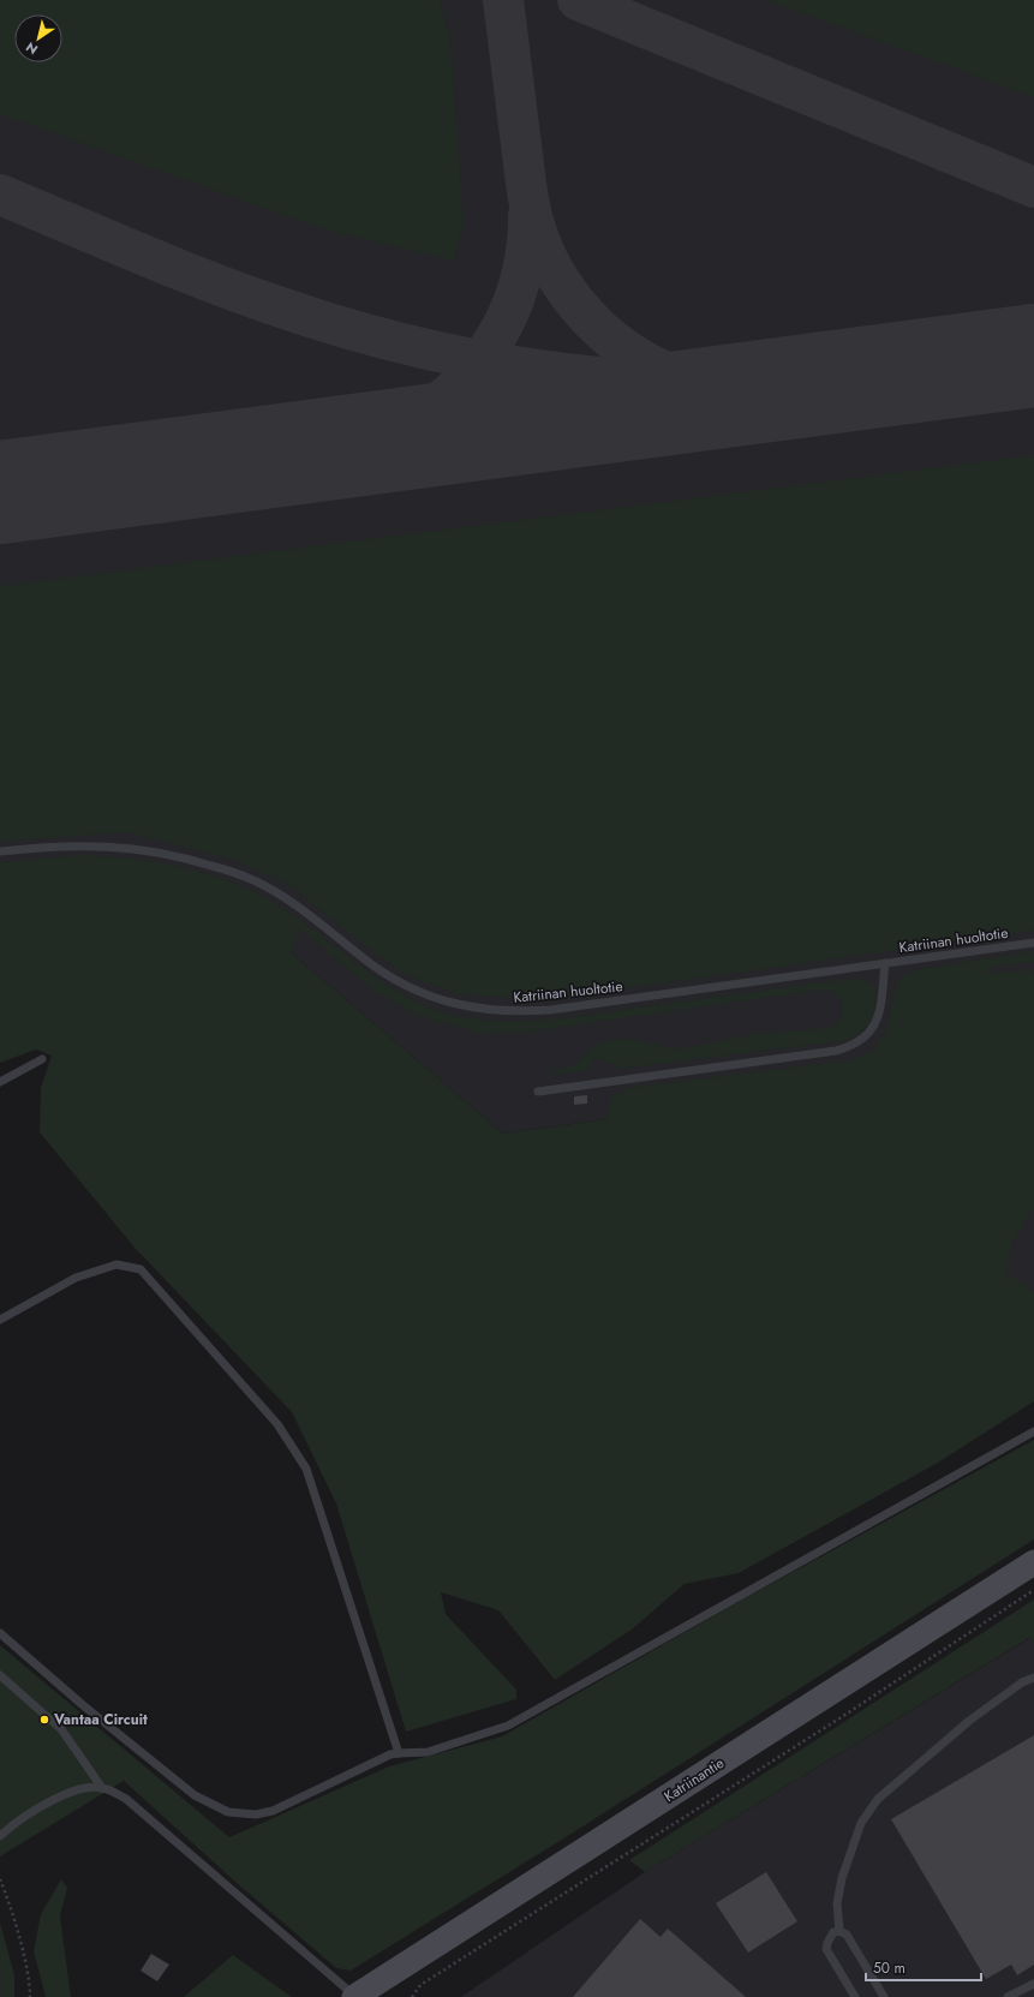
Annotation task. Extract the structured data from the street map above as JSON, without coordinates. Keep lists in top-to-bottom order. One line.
{"streets":{"main road":["Katriinantie"],"lane":["Katriinan huoltotie"]},"places":["Vantaa Circuit"],"scale_bar":"50 m","north":"bottom left"}
